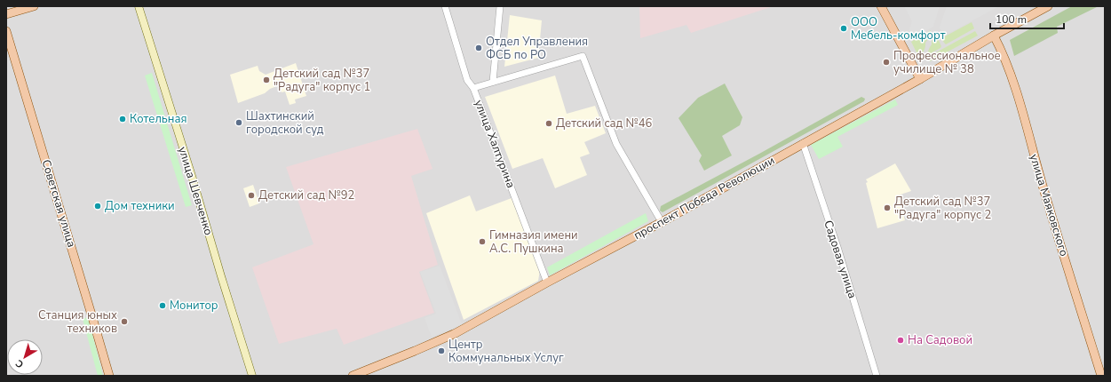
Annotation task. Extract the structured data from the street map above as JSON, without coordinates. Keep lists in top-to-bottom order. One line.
{"streets":{"main road":["улица Шевченко","проспект Победа Революции","Советская улица","улица Маяковского"],"street":["улица Халтурина","Садовая улица"]},"crossings":[["улица Халтурина","проспект Победа Революции"],["проспект Победа Революции","улица Маяковского"],["проспект Победа Революции","Садовая улица"]],"places":["ООО Мебель-комфорт","Отдел Управления ФСБ по РО","Профессиональное училище № 38","Детский сад №37 \"Радуга\" корпус 1","Котельная","Шахтинский городской суд","Детский сад №46","Детский сад №92","Дом техники","Детский сад №37 \"Радуга\" корпус 2","Гимназия имени А.С. Пушкина","Монитор","Станция юных техников","На Садовой","Центр Коммунальных Услуг"],"scale_bar":"100 m","north":"bottom left"}
